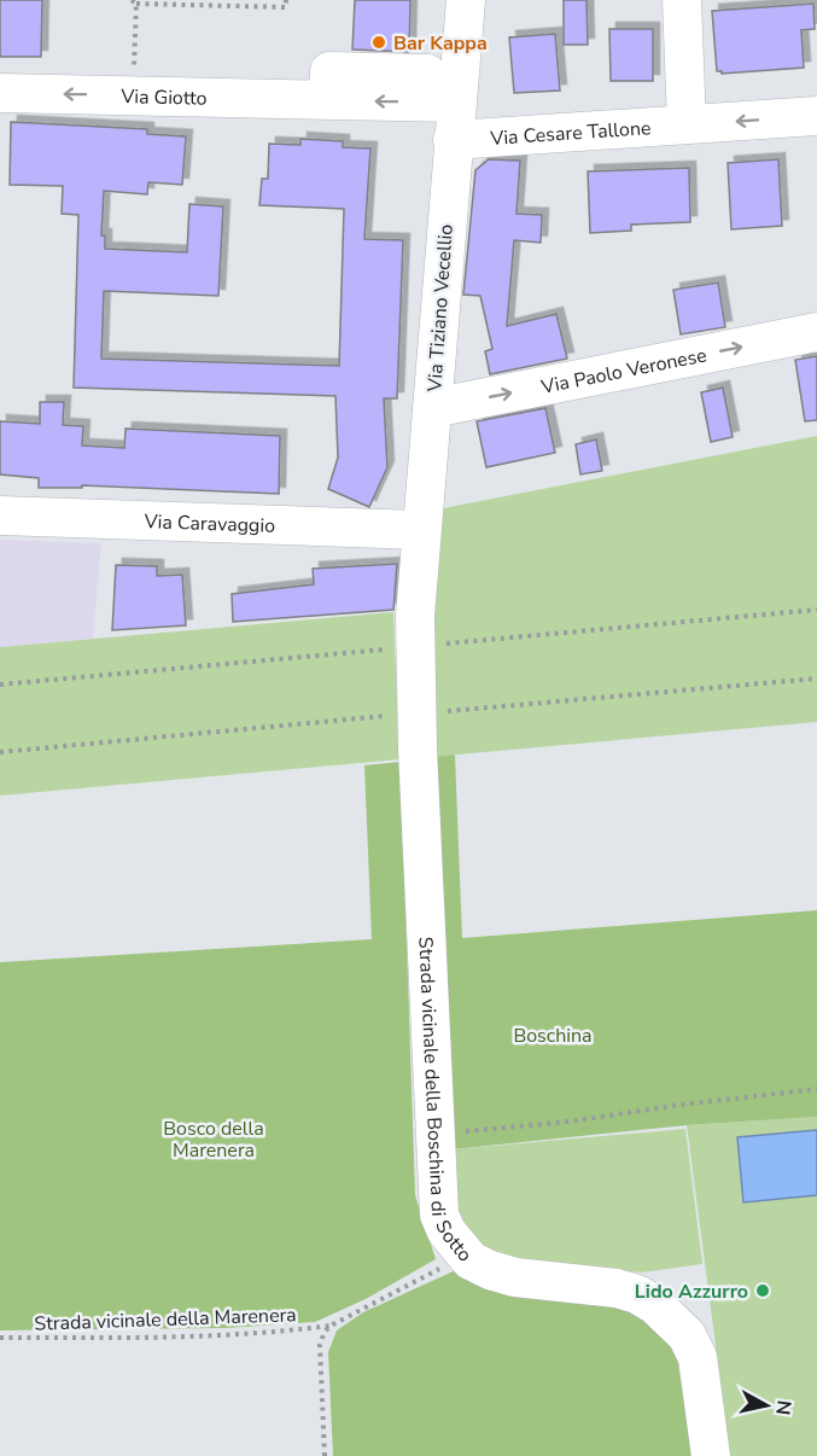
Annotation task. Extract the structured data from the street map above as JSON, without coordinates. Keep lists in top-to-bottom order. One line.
{"streets":{"street":["Via Giotto","Via Cesare Tallone","Via Tiziano Vecellio","Via Paolo Veronese","Via Caravaggio","Strada vicinale della Boschina di Sotto"],"path":["Strada vicinale della Marenera"]},"crossings":[["Via Giotto","Via Tiziano Vecellio"],["Via Cesare Tallone","Via Tiziano Vecellio"],["Via Tiziano Vecellio","Via Paolo Veronese"],["Via Tiziano Vecellio","Via Caravaggio"],["Via Tiziano Vecellio","Strada vicinale della Boschina di Sotto"]],"one_way":["Via Giotto","Via Cesare Tallone","Via Paolo Veronese"],"parks":["Boschina","Bosco della Marenera"],"places":["Bar Kappa","Lido Azzurro"],"north":"right"}
